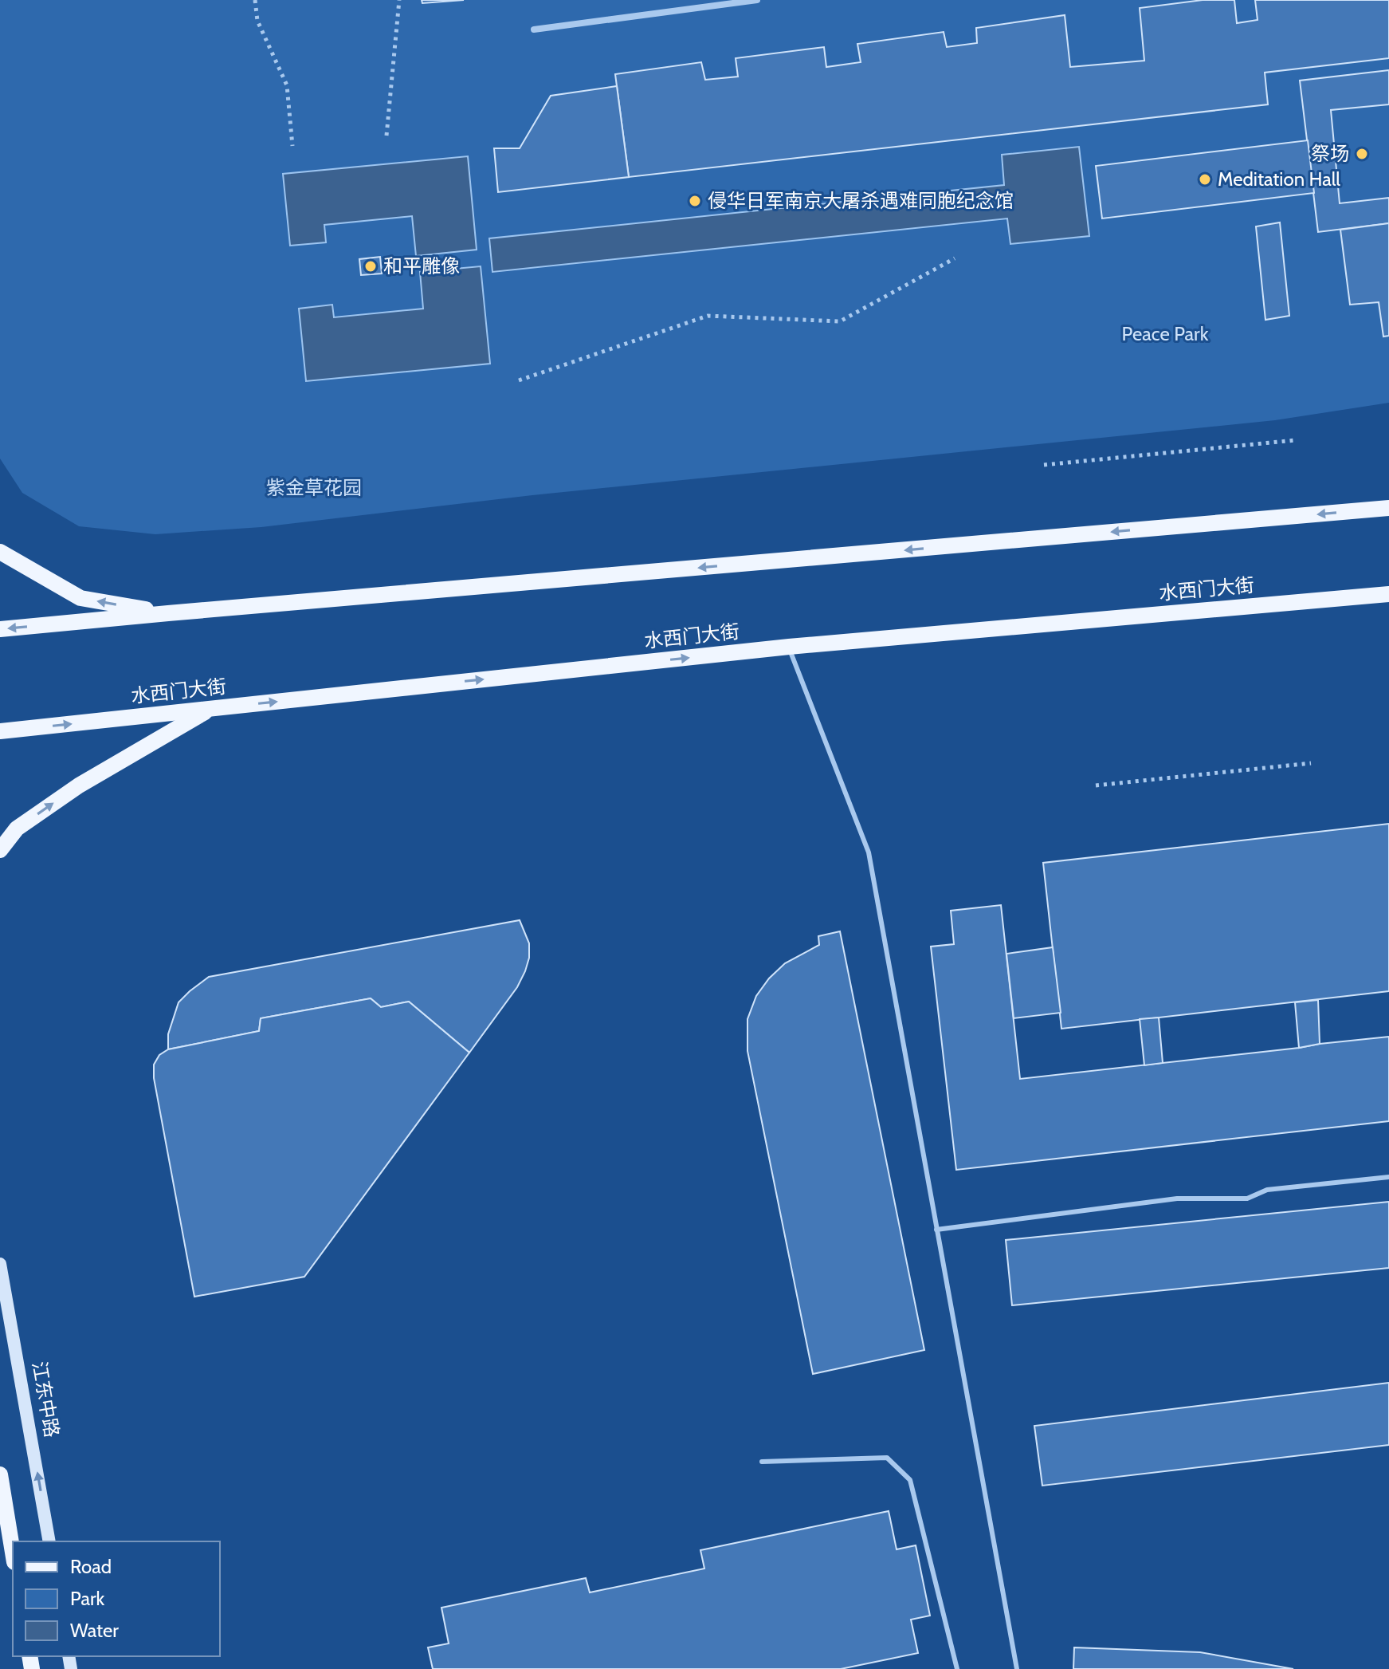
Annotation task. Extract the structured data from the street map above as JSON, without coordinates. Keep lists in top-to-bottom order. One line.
{"streets":{"main road":["水西门大街"],"street":["江东中路"]},"one_way":["江东中路"],"parks":["Peace Park","紫金草花园"],"places":["祭场","Meditation Hall","侵华日军南京大屠杀遇难同胞纪念馆","和平雕像"],"legend":["Road","Park","Water"]}
